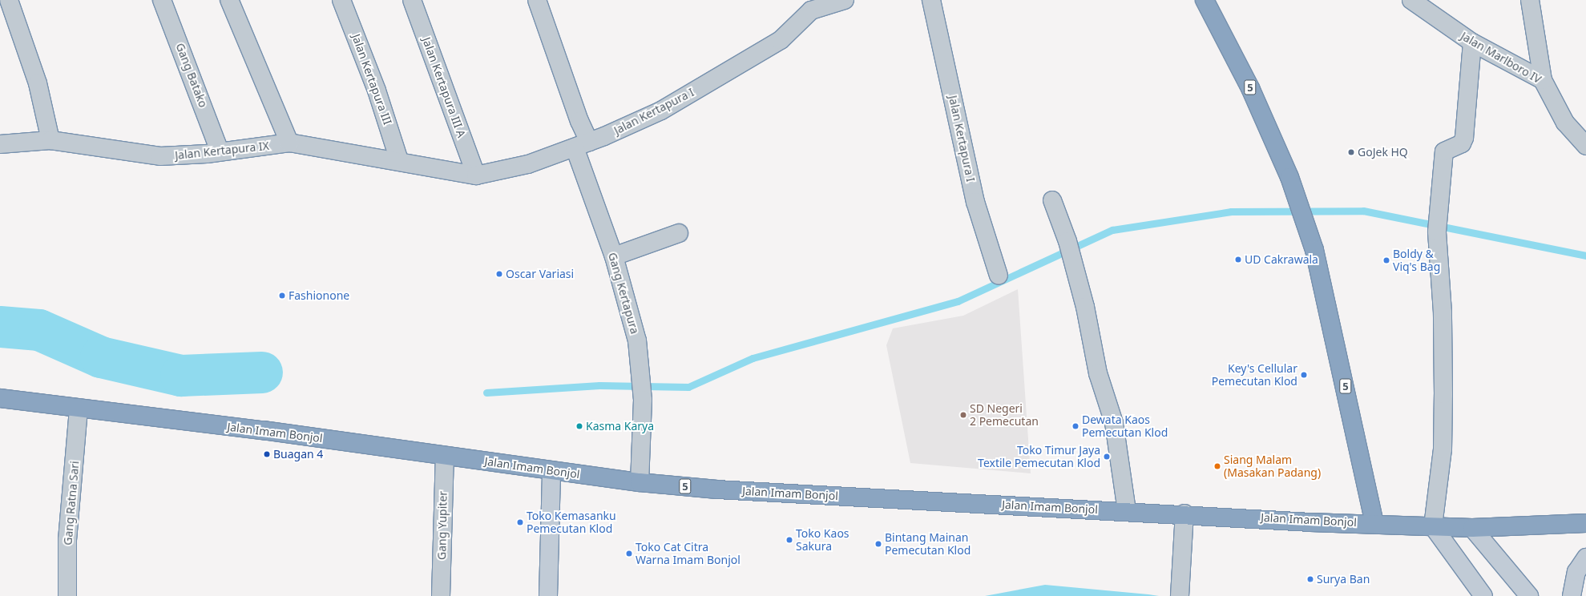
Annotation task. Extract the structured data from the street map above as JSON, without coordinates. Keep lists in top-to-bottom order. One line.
{"streets":{"highway":["5","Jalan Imam Bonjol"],"street":["Jalan Marlboro IV","Gang Batako","Jalan Kertapura III","Jalan Kertapura III A","Jalan Kertapura I","Jalan Kertapura IX","Gang Kertapura","Gang Ratna Sari","Gang Yupiter"]},"crossings":[["Gang Batako","Jalan Kertapura IX"],["Jalan Kertapura III","Jalan Kertapura IX"],["Jalan Kertapura III A","Jalan Kertapura I"],["Jalan Kertapura III A","Jalan Kertapura IX"],["5","Jalan Imam Bonjol"],["Jalan Kertapura I","Jalan Kertapura IX"],["Jalan Kertapura I","Gang Kertapura"],["Gang Kertapura","Jalan Imam Bonjol"],["Jalan Imam Bonjol","Gang Ratna Sari"],["Jalan Imam Bonjol","Gang Yupiter"]],"places":["GoJek HQ","UD Cakrawala","Boldy & Viq's Bag","Oscar Variasi","Fashionone","Key's Cellular Pemecutan Klod","SD Negeri 2 Pemecutan","Kasma Karya","Dewata Kaos Pemecutan Klod","Buagan 4","Toko Timur Jaya Textile Pemecutan Klod","Siang Malam (Masakan Padang)","Toko Kemasanku Pemecutan Klod","Toko Kaos Sakura","Bintang Mainan Pemecutan Klod","Toko Cat Citra Warna Imam Bonjol","Surya Ban"]}
